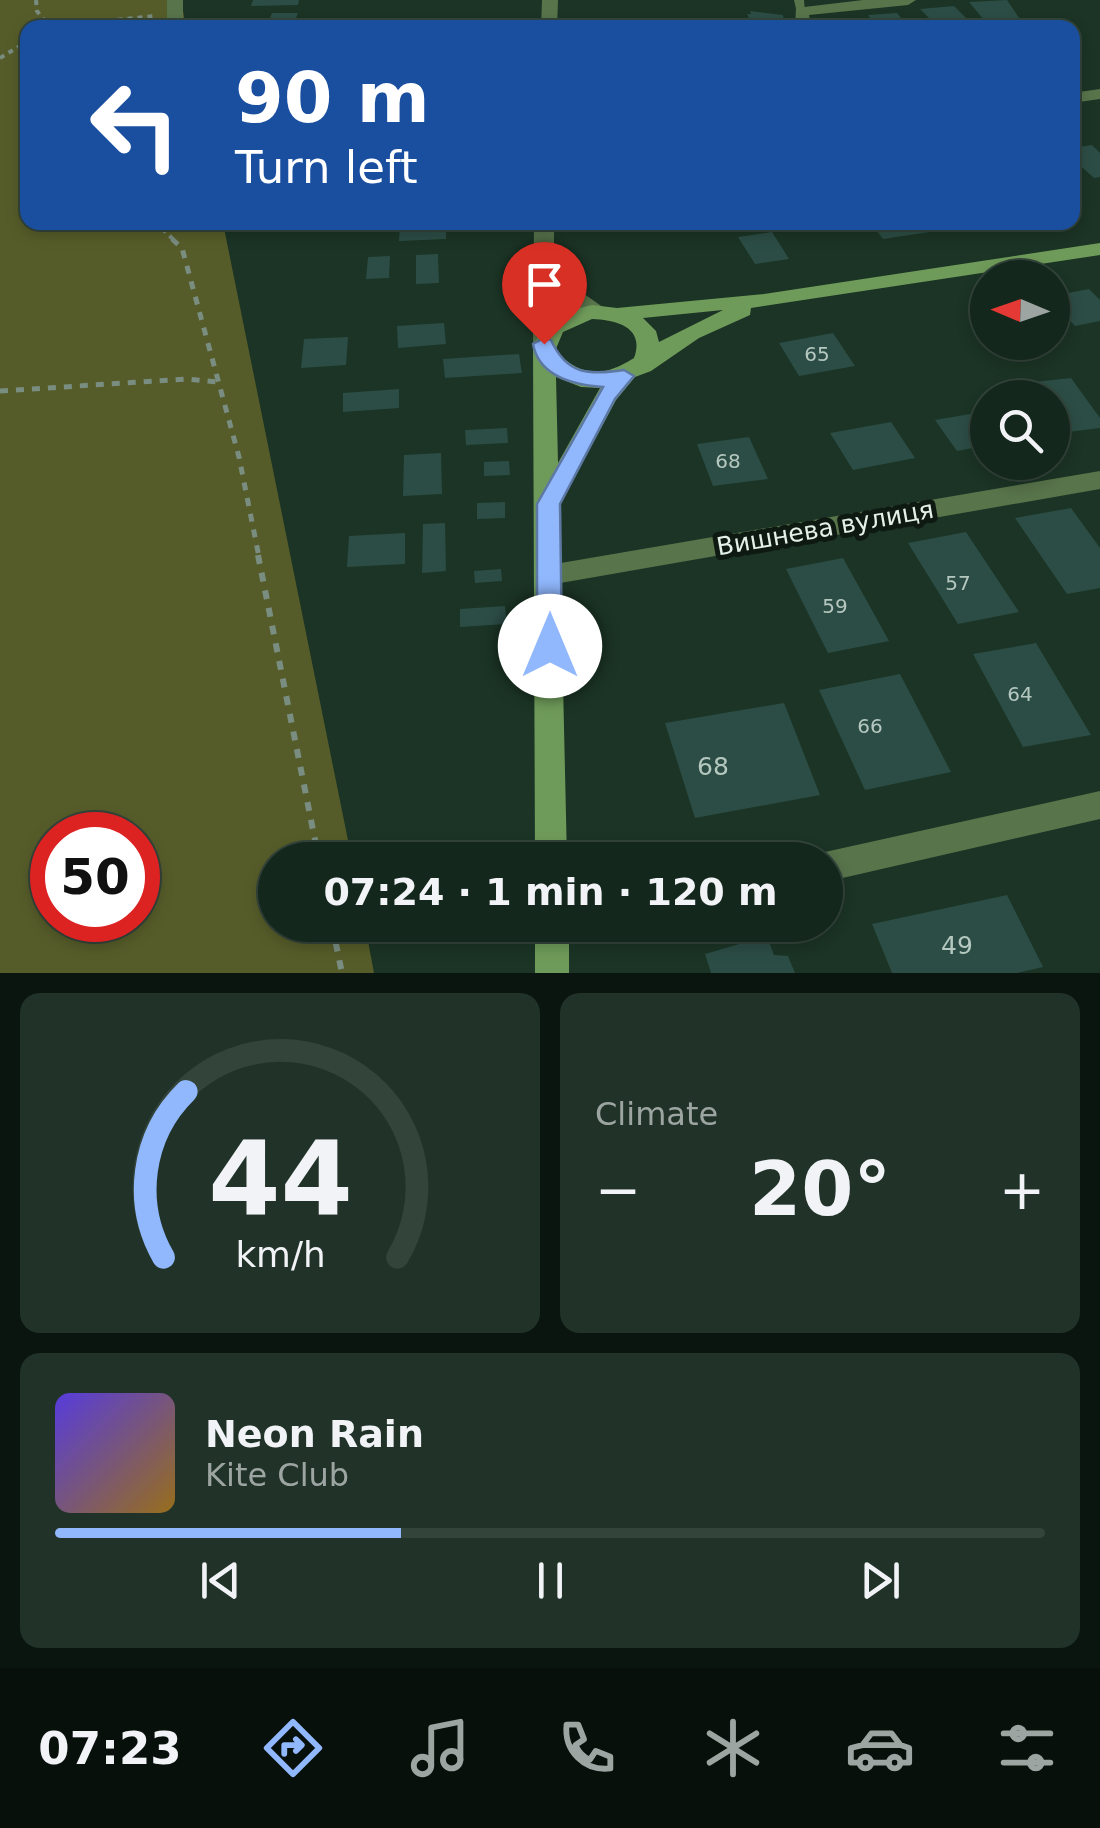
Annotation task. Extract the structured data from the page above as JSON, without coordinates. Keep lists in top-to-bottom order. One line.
{"streets":{"street":["Вишнева вулиця"]},"house_numbers":["65","68","57","59","64","66","68","49"],"north":"left","page":{"turn":["90 m","Turn left"],"limit":"50","trip":"07:24 · 1 min · 120 m","tile":"Climate","heat":["−","20°","+"],"song":["Neon Rain","Kite Club"],"tabs":"07:23","gauge":["44","km/h"]}}
